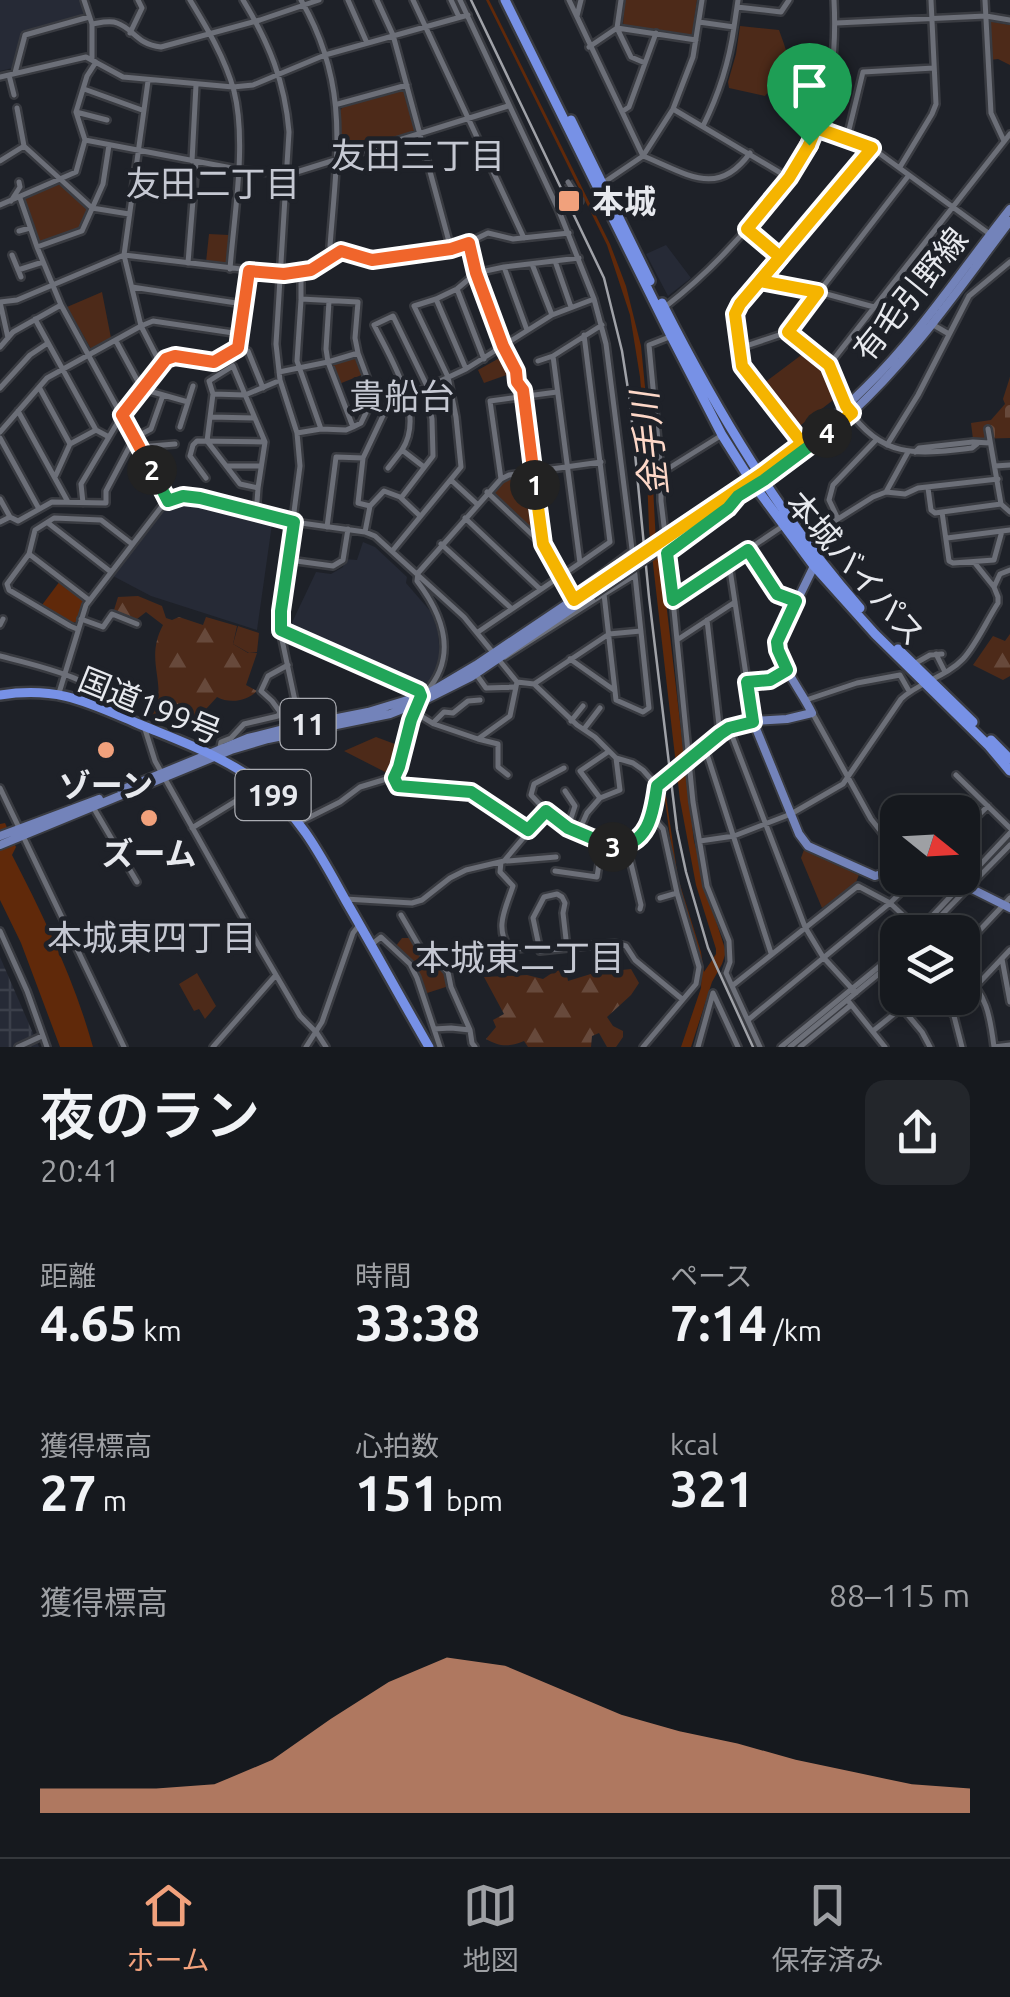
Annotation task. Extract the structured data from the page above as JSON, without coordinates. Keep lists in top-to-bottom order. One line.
{"streets":{"highway":["本城バイパス","国道199号","199"],"main road":["有毛引野線","11"]},"crossings":[["有毛引野線","本城バイパス"],["有毛引野線","国道199号"]],"districts":["友田三丁目","友田二丁目","貴船台","本城東四丁目","本城東二丁目"],"water":["金手川"],"places":{"transit":["本城"],"other":["ゾーン","ズーム"]},"north":"right","page":{"pins":["4","2","1","3"],"heading":["夜のラン","20:41"],"stats":[["距離","4.65 km"],["時間","33:38"],["ペース","7:14 /km"],["獲得標高","27 m"],["心拍数","151 bpm"],["kcal","321"]],"chart":["獲得標高","88–115 m"],"tabs":["ホーム","地図","保存済み"]}}
